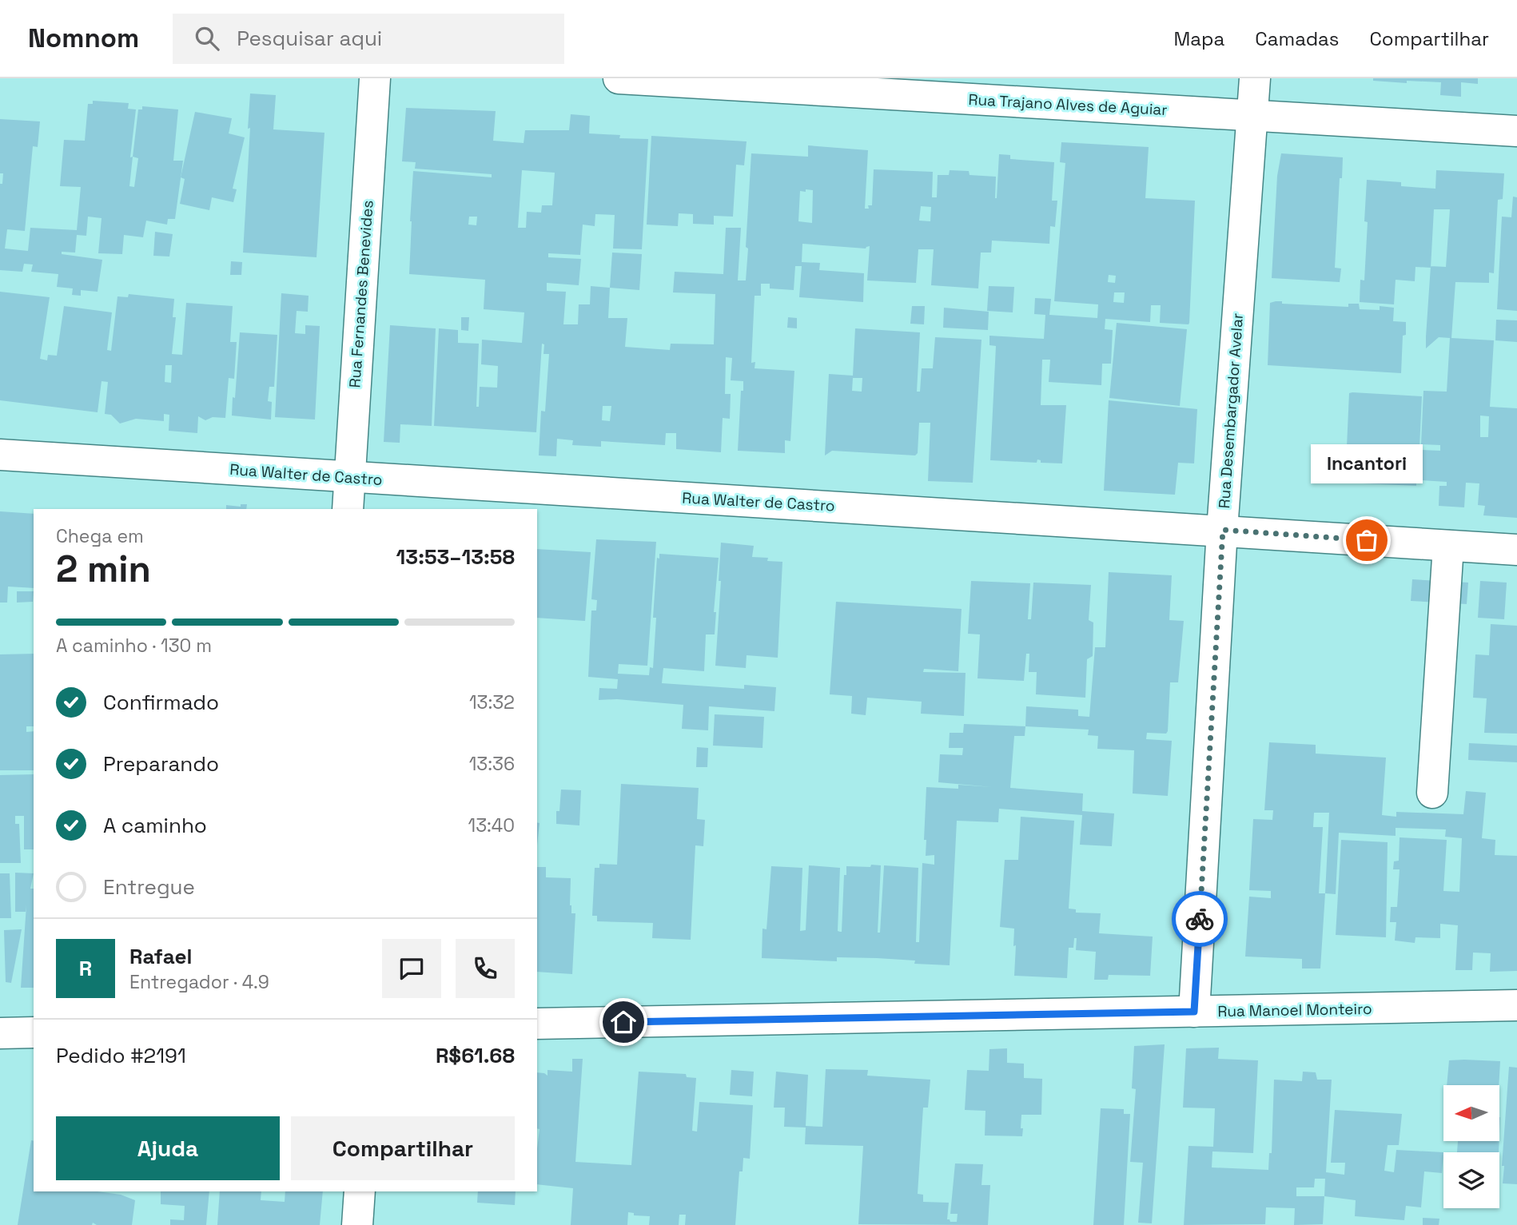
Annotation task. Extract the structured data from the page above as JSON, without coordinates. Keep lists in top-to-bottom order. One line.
{"streets":{"street":["Rua Trajano Alves de Aguiar","Rua Fernandes Benevides","Rua Desembargador Avelar","Rua Walter de Castro","Rua Manoel Monteiro"]},"crossings":[["Rua Trajano Alves de Aguiar","Rua Desembargador Avelar"],["Rua Fernandes Benevides","Rua Walter de Castro"],["Rua Desembargador Avelar","Rua Walter de Castro"],["Rua Desembargador Avelar","Rua Manoel Monteiro"]],"places":["Incantori"],"north":"left","page":{"header":"Nomnom","search":"Pesquisar aqui","nav":["Mapa","Camadas","Compartilhar"],"bubble":"Incantori","heading":["2 min","Chega em","13:53–13:58"],"panel":["Rafael","Entregador · 4.9","Pedido #2191","R$61.68"],"bar":"A caminho · 130 m","list":[["Confirmado","13:32"],["Preparando","13:36"],["A caminho","13:40"],"Entregue"],"round":"R","buttons":["Ajuda","Compartilhar"]}}
